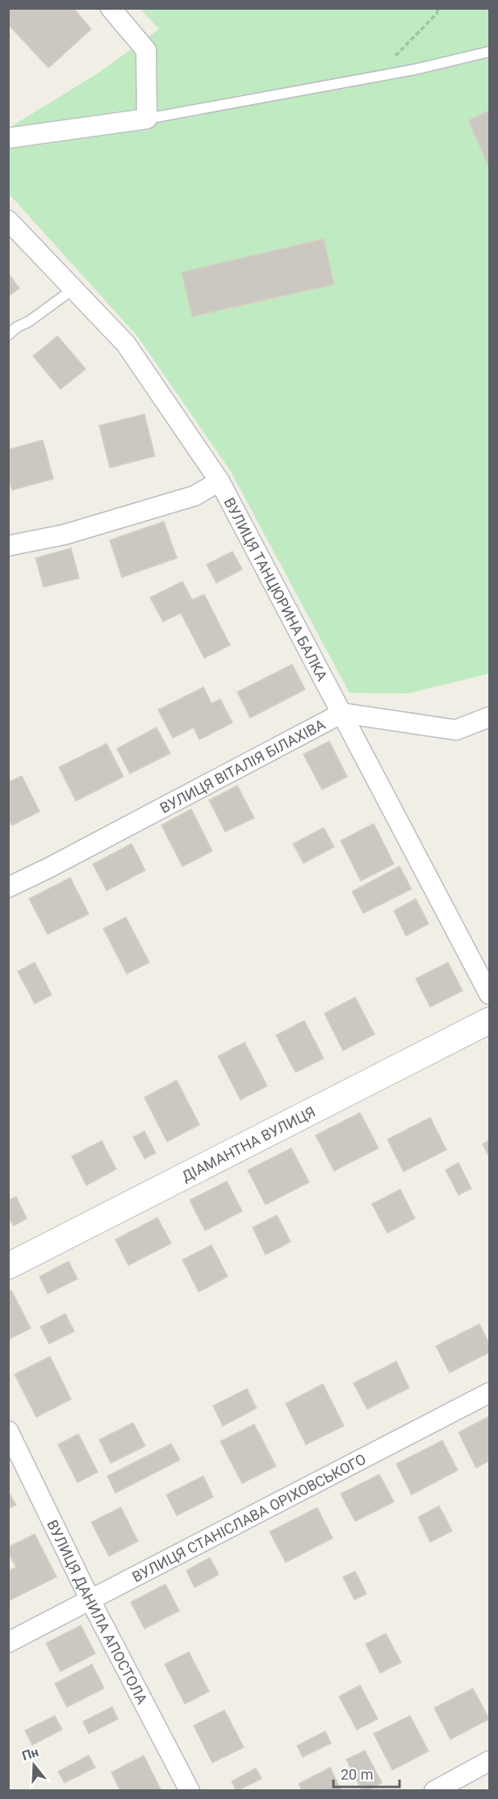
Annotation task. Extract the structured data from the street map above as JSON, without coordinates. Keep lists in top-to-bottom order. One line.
{"streets":{"street":["ВУЛИЦЯ ТАНЦЮРИНА БАЛКА","ВУЛИЦЯ ВІТАЛІЯ БІЛАХІВА","ДІАМАНТНА ВУЛИЦЯ","ВУЛИЦЯ СТАНІСЛАВА ОРІХОВСЬКОГО","ВУЛИЦЯ ДАНИЛА АПОСТОЛА"]},"crossings":[["ВУЛИЦЯ ТАНЦЮРИНА БАЛКА","ВУЛИЦЯ ВІТАЛІЯ БІЛАХІВА"],["ВУЛИЦЯ СТАНІСЛАВА ОРІХОВСЬКОГО","ВУЛИЦЯ ДАНИЛА АПОСТОЛА"]],"scale_bar":"20 m","north":"top"}
